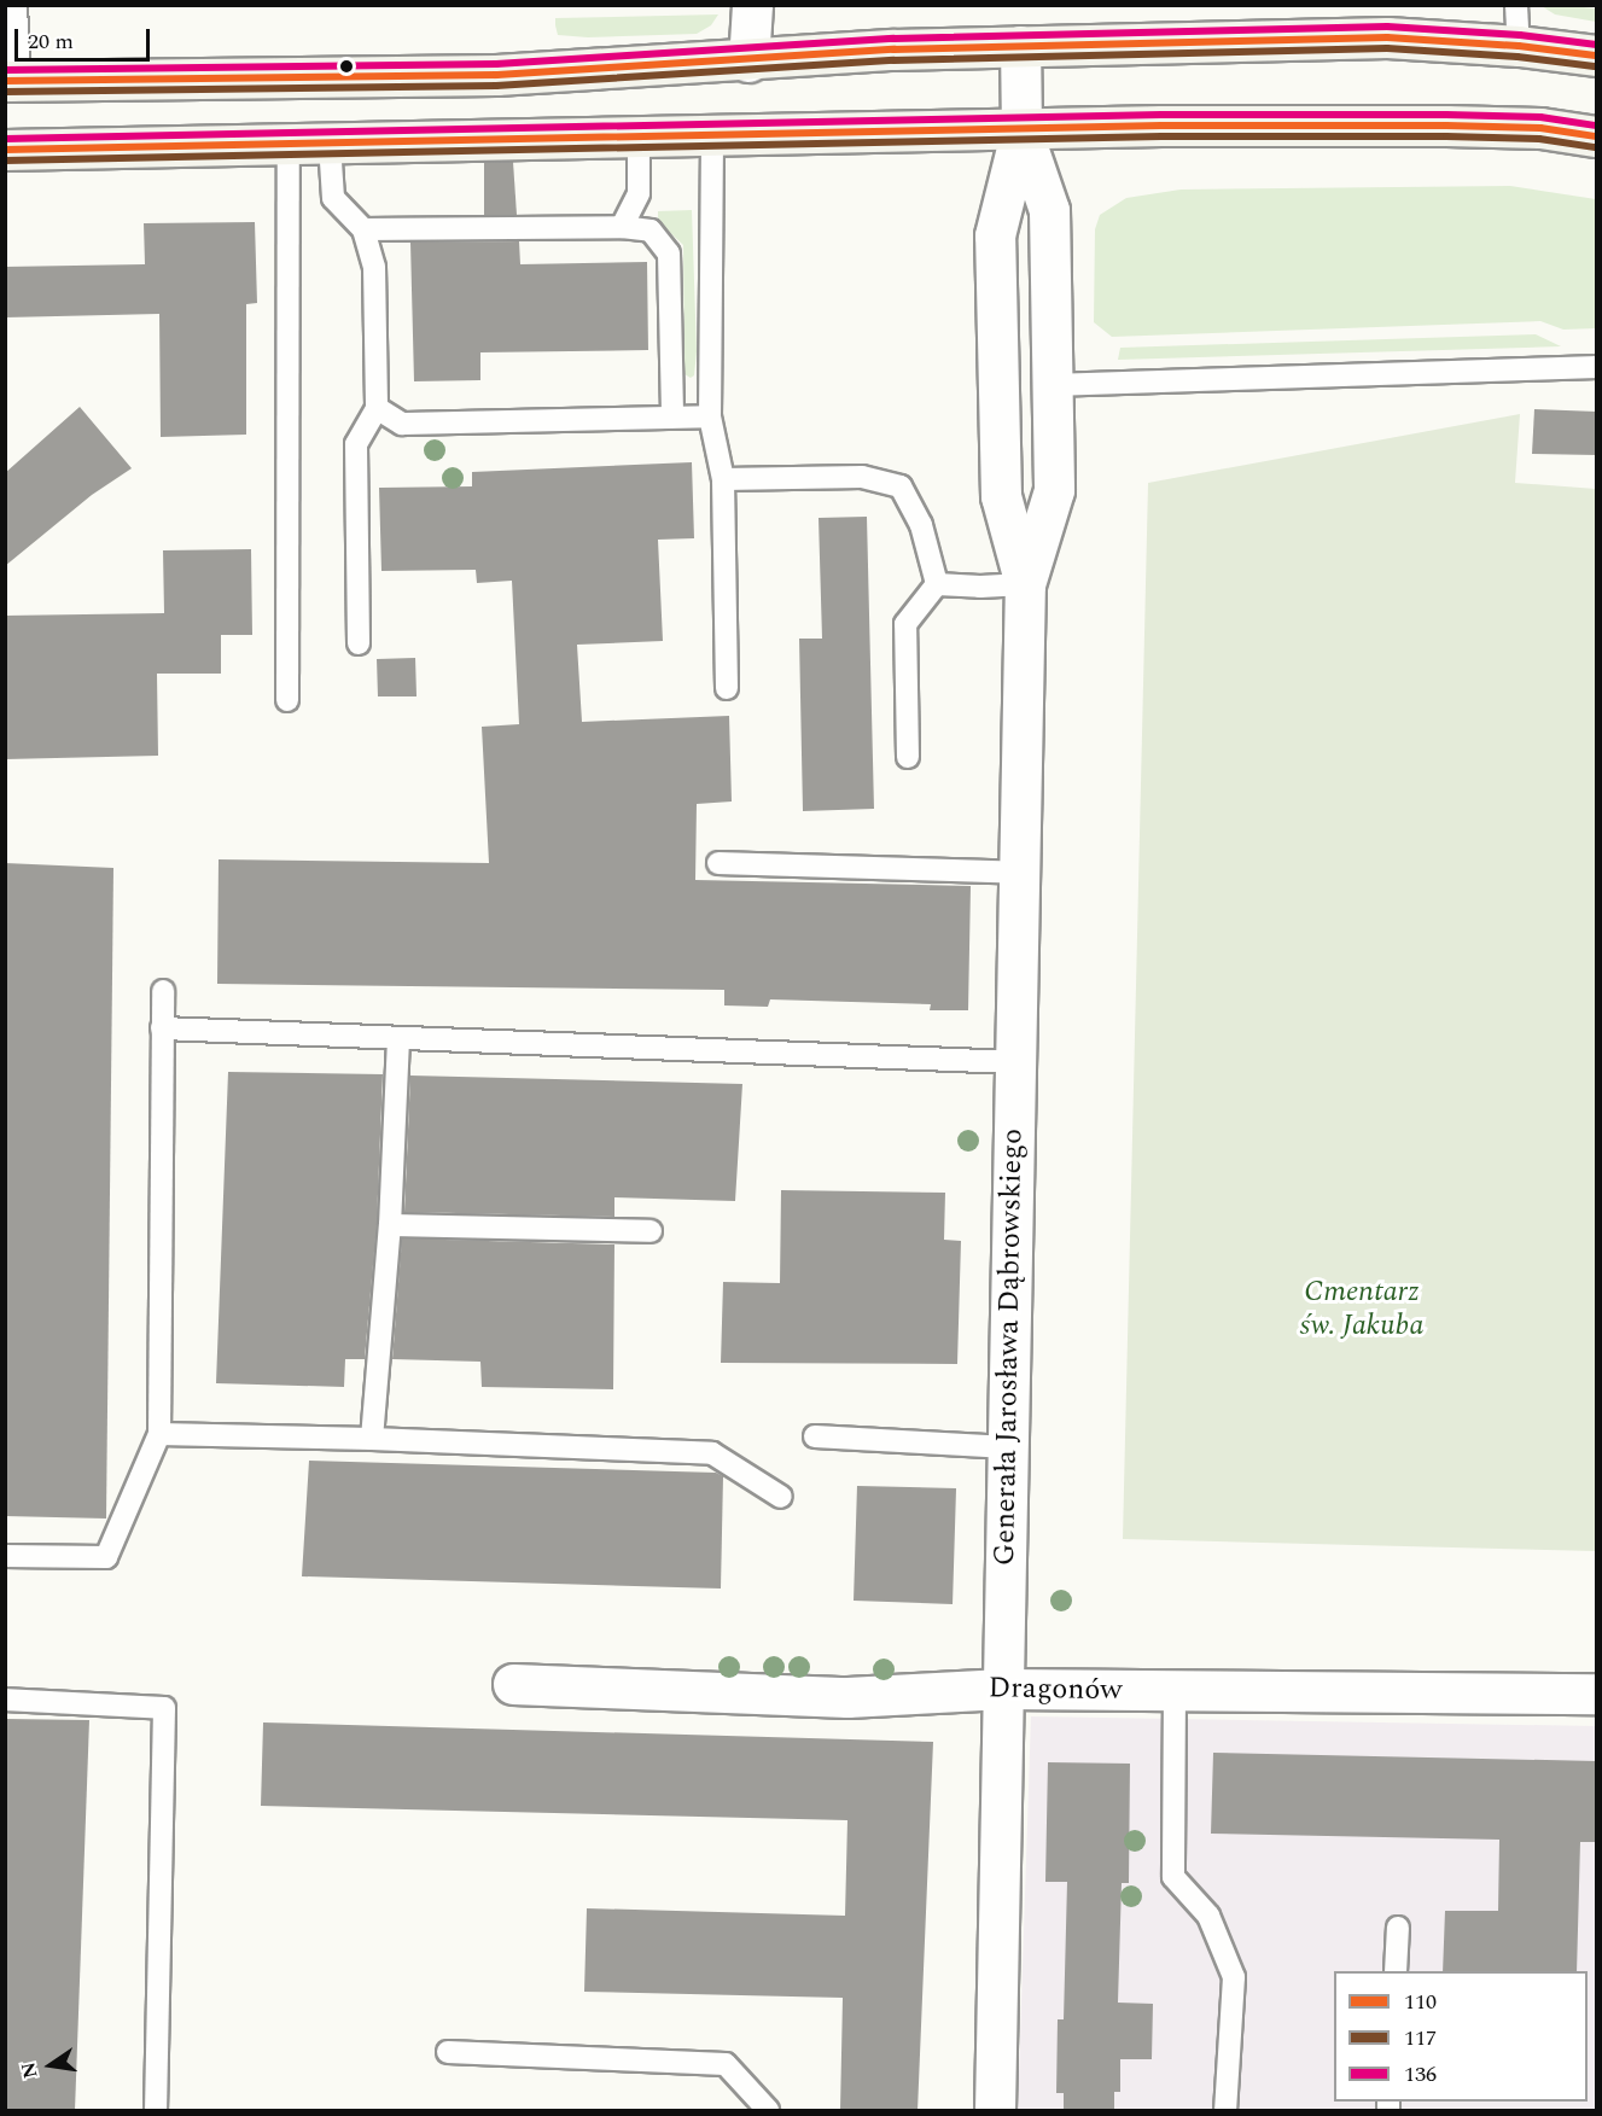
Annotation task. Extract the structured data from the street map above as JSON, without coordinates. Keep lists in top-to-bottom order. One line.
{"streets":{"street":["Generała Jarosława Dąbrowskiego","Dragonów"]},"crossings":[["Generała Jarosława Dąbrowskiego","Dragonów"]],"parks":["Cmentarz św. Jakuba"],"lines":["transit line 136","transit line 110","transit line 117"],"legend":["110","117","136"],"scale_bar":"20 m","north":"left"}
